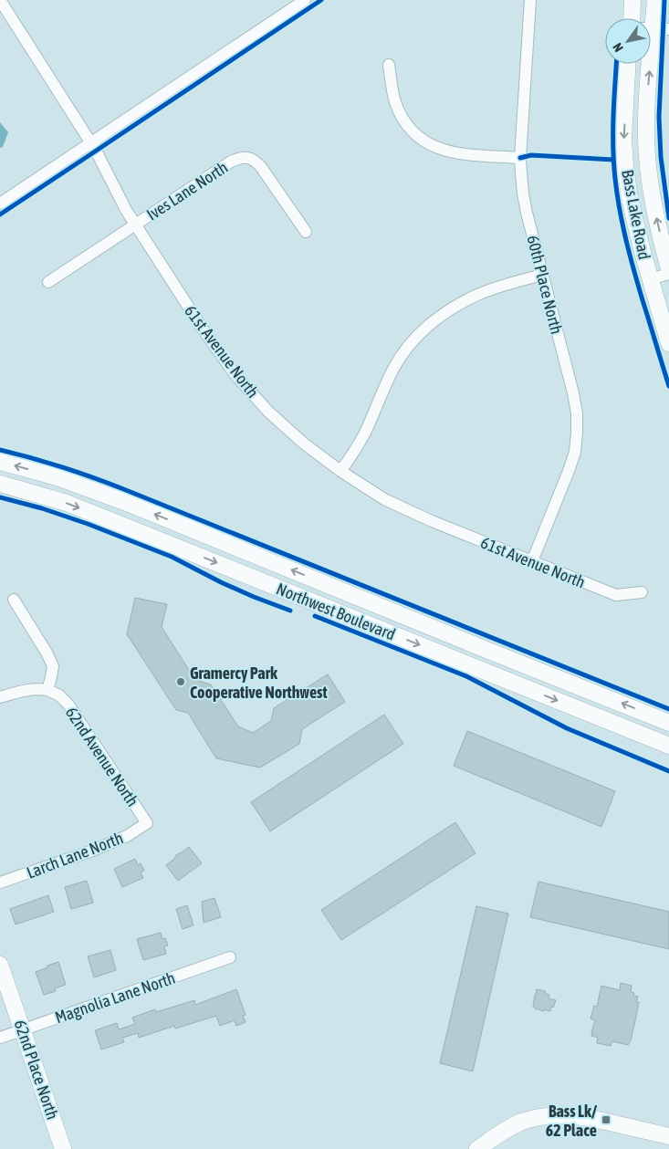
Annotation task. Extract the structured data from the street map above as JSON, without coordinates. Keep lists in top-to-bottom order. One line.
{"streets":{"main road":["Bass Lake Road","Northwest Boulevard","62nd Place North"],"street":["Ives Lane North","60th Place North","61st Avenue North","62nd Avenue North","Larch Lane North","Magnolia Lane North"]},"crossings":[["Ives Lane North","61st Avenue North"],["60th Place North","61st Avenue North"],["62nd Avenue North","Larch Lane North"],["Magnolia Lane North","62nd Place North"]],"places":{"other":["Gramercy Park Cooperative Northwest"],"transit":["Bass Lk/ 62 Place"]},"north":"bottom left"}
